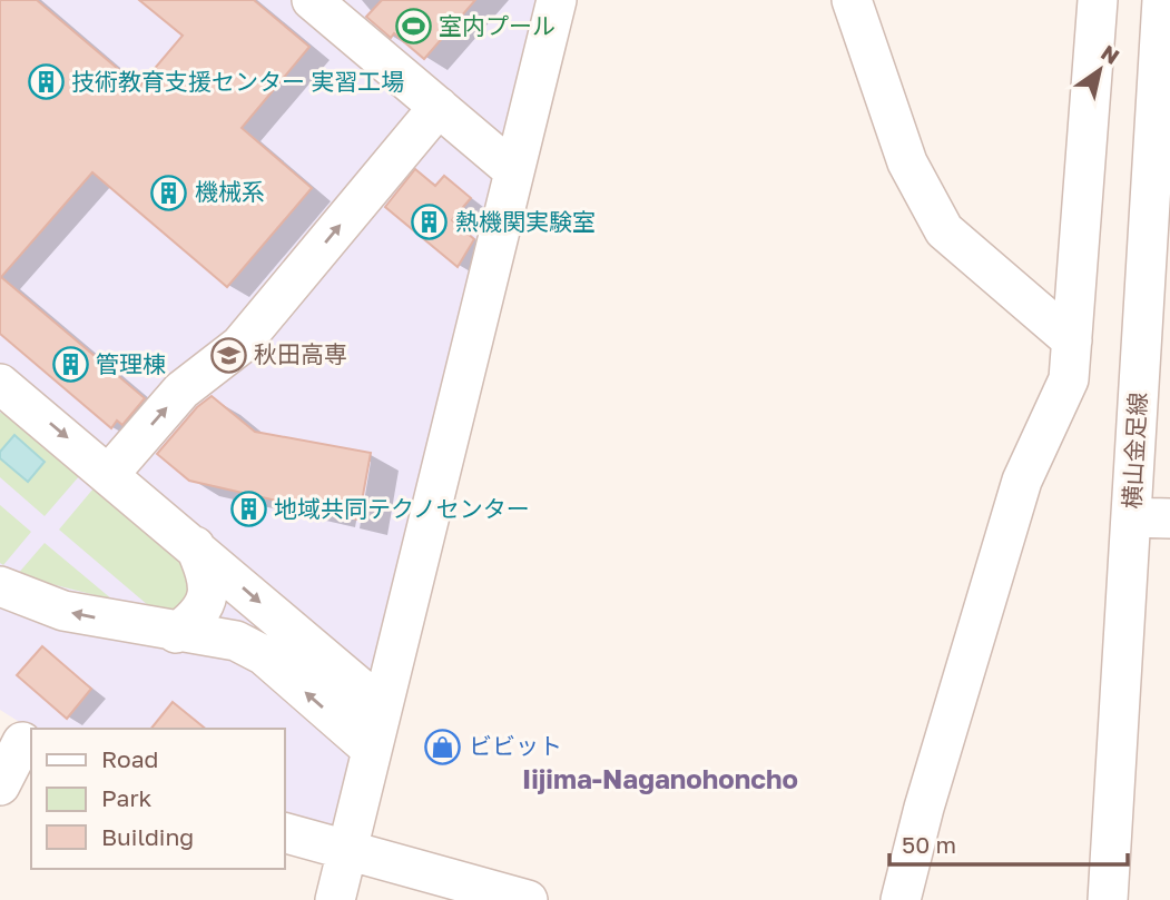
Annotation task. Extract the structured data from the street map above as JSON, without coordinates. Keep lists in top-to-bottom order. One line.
{"streets":{"street":["横山金足線"]},"districts":["Iijima-Naganohoncho"],"places":{"sports":["室内プール"],"building":["技術教育支援センター 実習工場","機械系","熱機関実験室","管理棟","地域共同テクノセンター"],"school or university":["秋田高専"],"shop":["ビビット"]},"legend":["Road","Park","Building"],"scale_bar":"50 m","north":"top right"}
